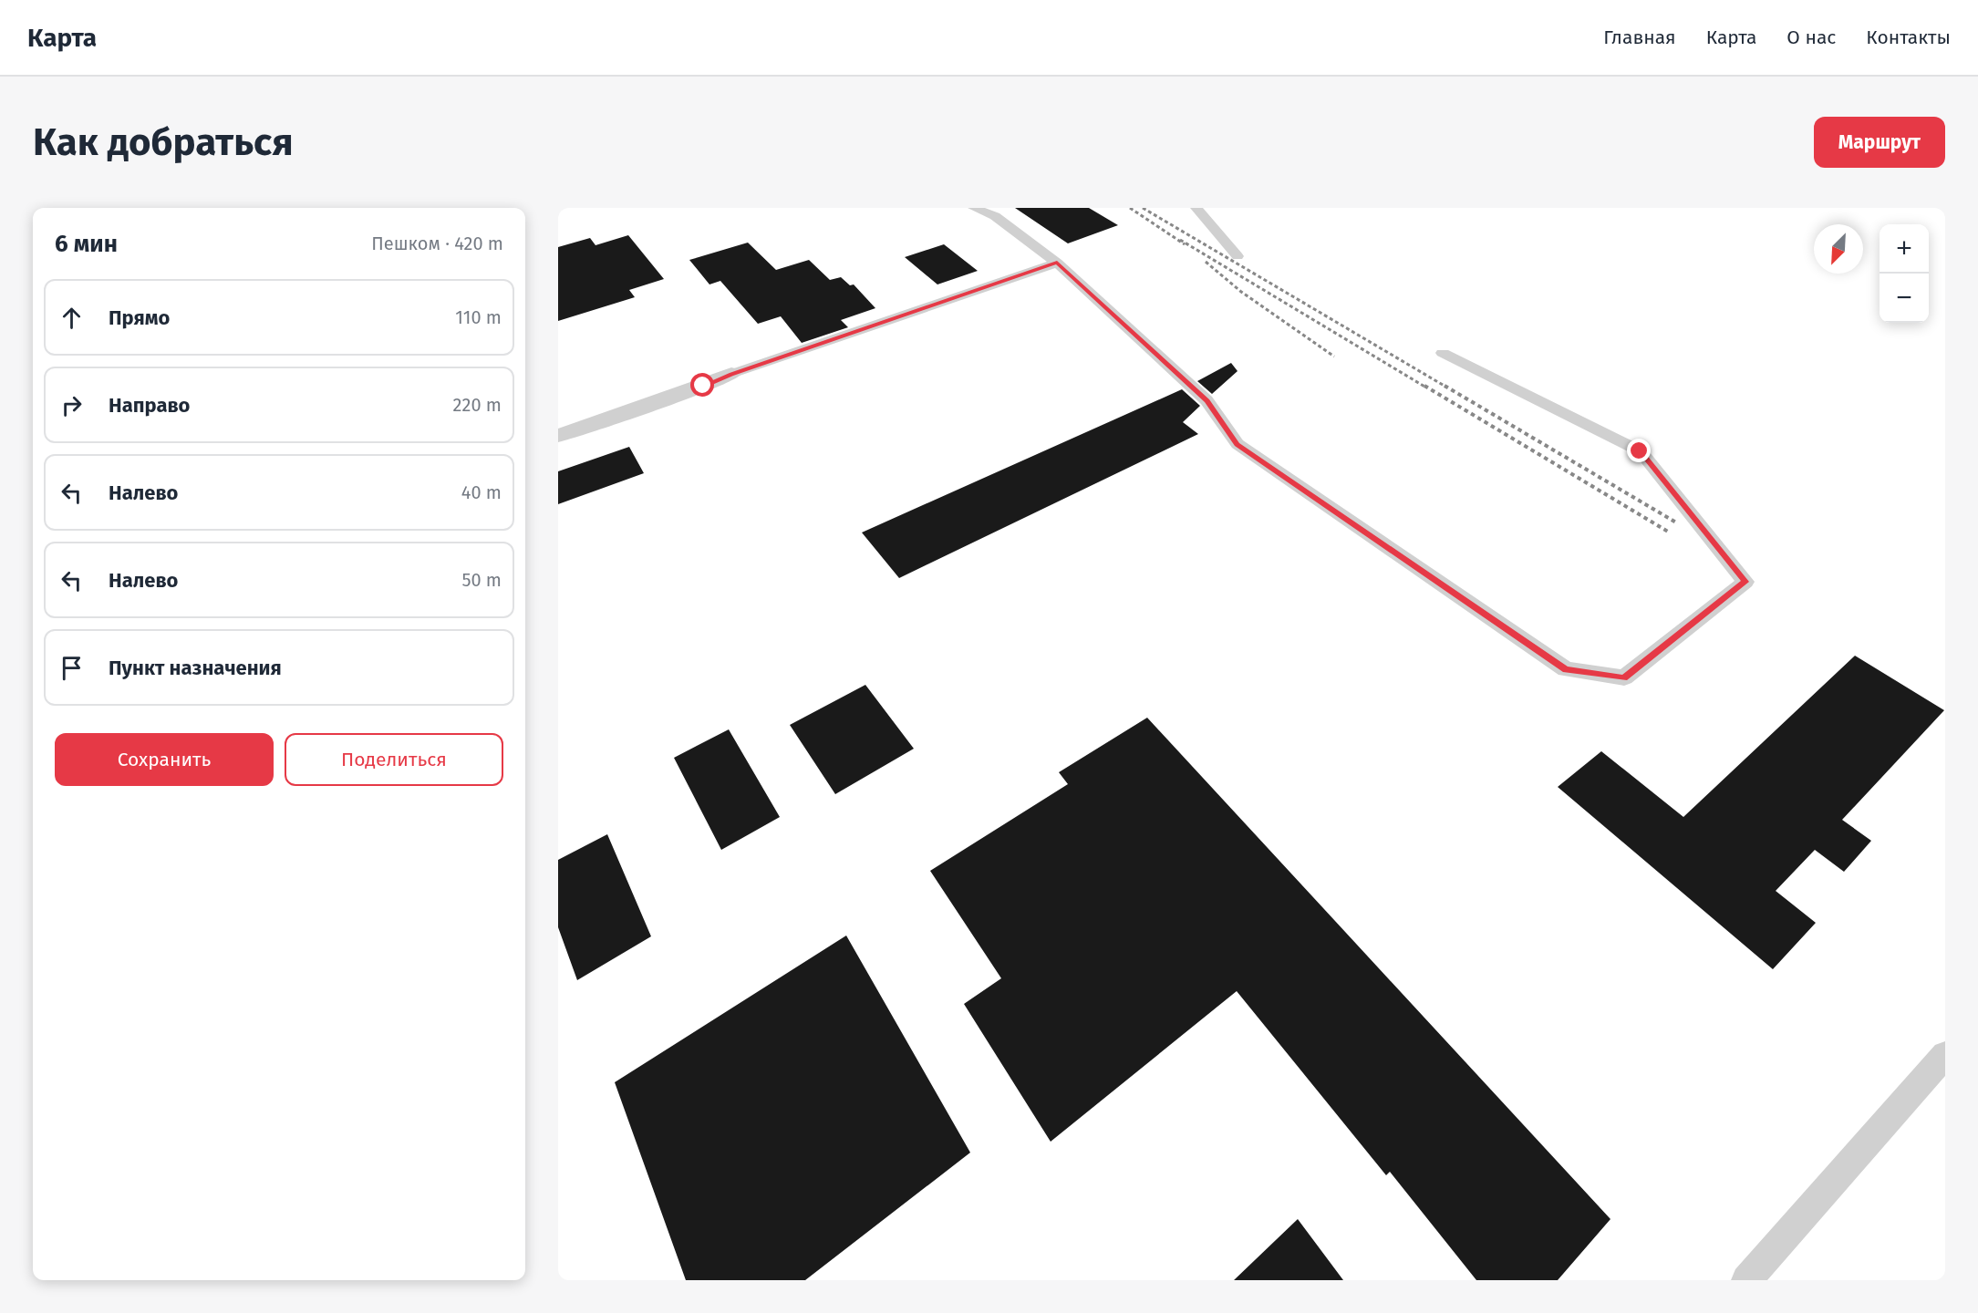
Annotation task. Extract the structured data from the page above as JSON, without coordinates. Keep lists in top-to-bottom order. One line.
{"north":"bottom left","page":{"header":"Карта","nav":["Главная","Карта","О нас","Контакты"],"buttons":["Маршрут",["Сохранить","Поделиться"]],"title":"Как добраться","heading":["6 мин","Пешком · 420 m"],"map_buttons":["+","−"],"list":[["Прямо","110 m"],["Направо","220 m"],["Налево","40 m"],["Налево","50 m"],"Пункт назначения"]}}
